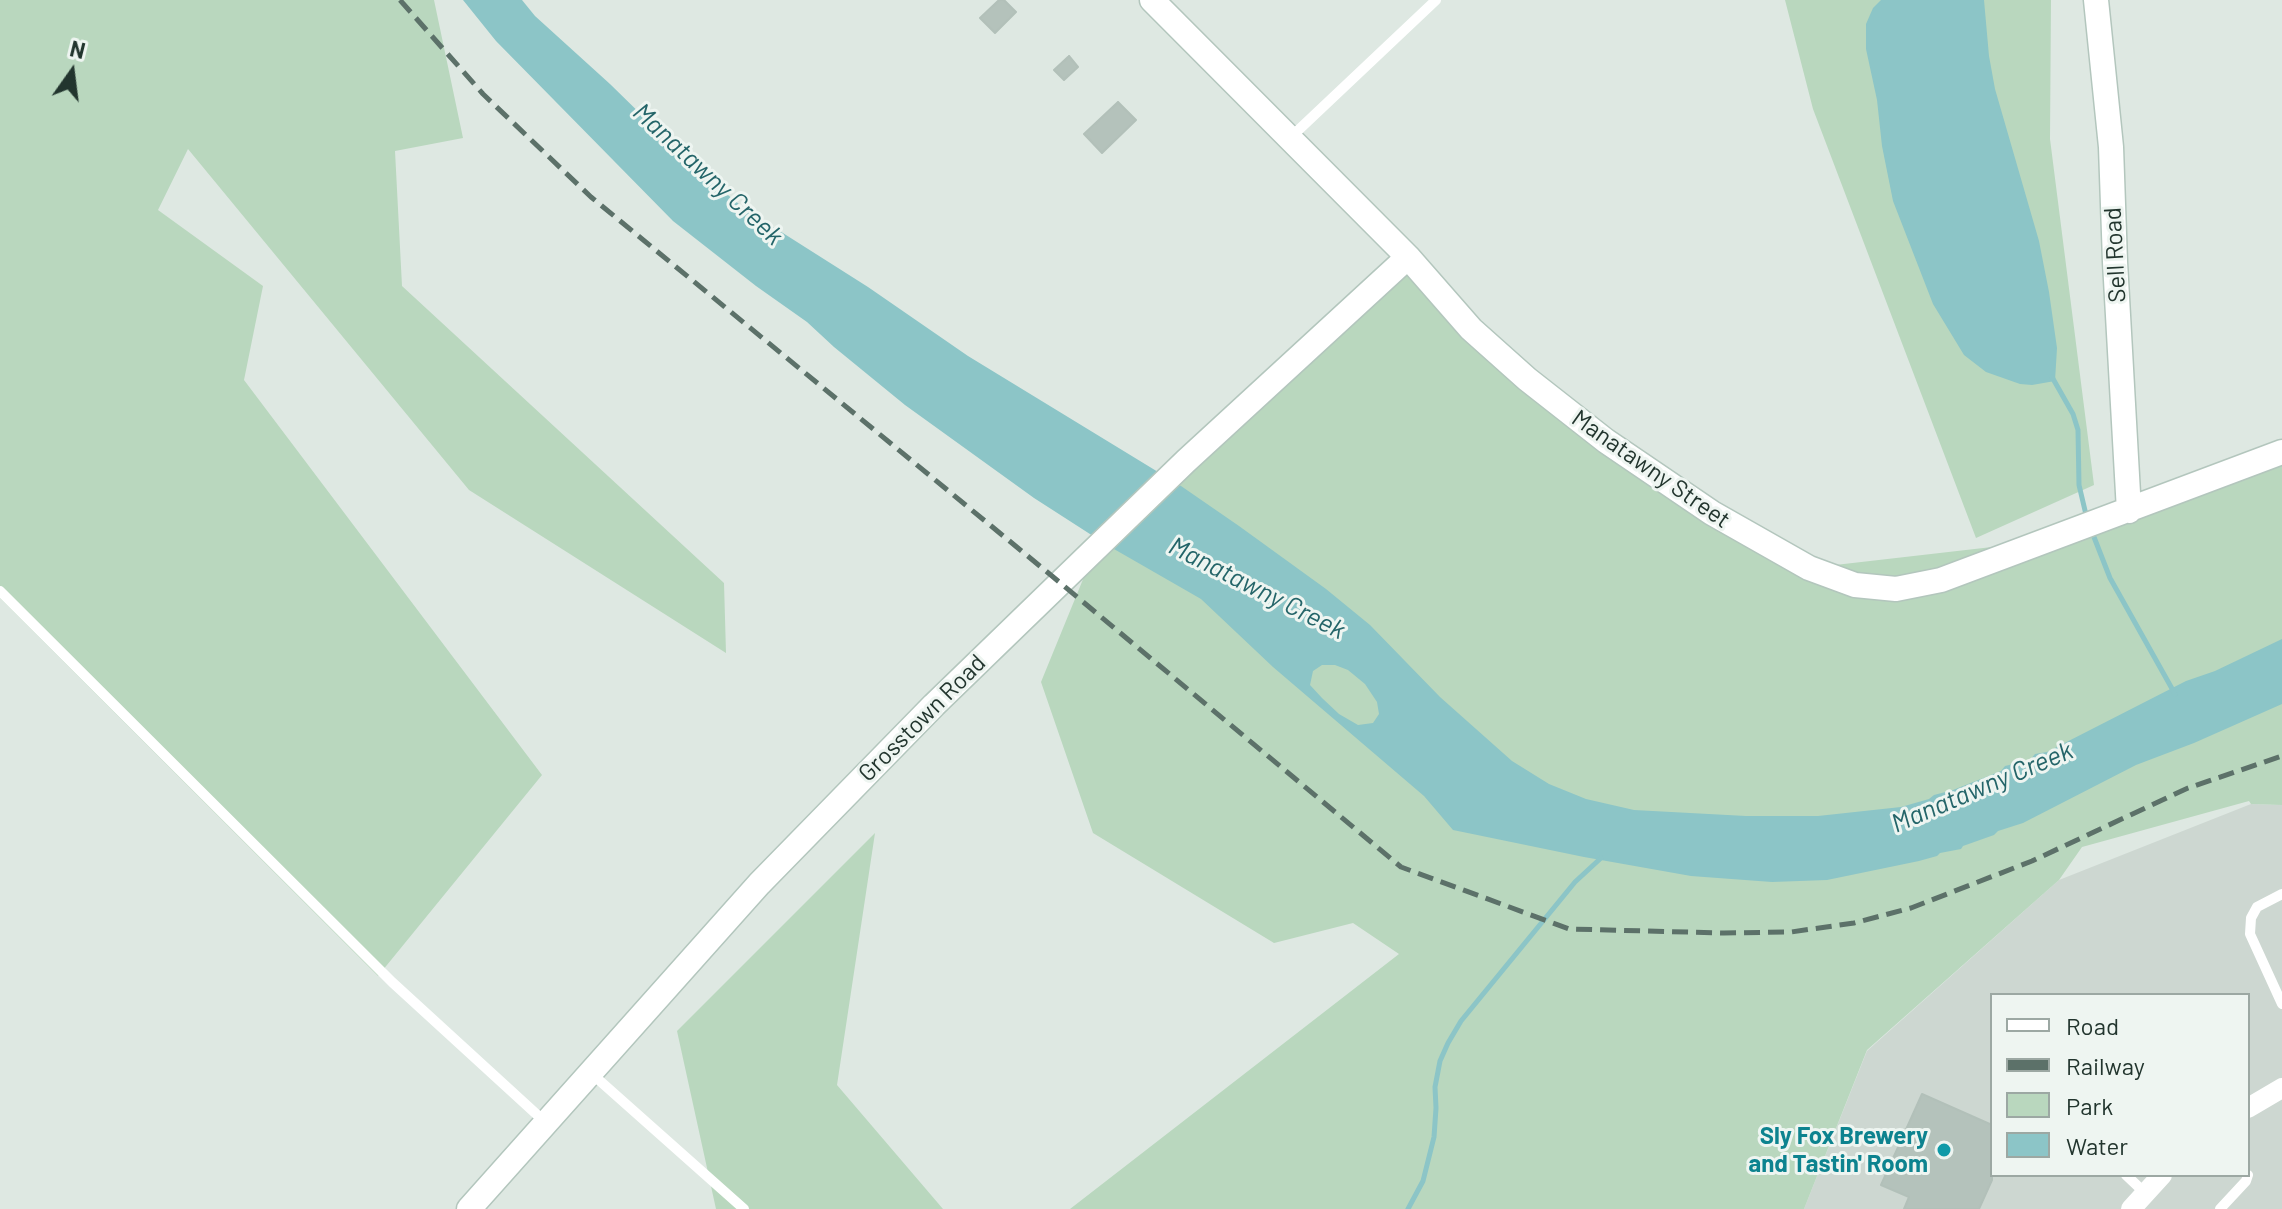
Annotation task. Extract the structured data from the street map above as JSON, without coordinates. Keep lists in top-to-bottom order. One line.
{"streets":{"street":["Sell Road","Manatawny Street","Grosstown Road"]},"crossings":[["Sell Road","Manatawny Street"],["Manatawny Street","Grosstown Road"]],"water":["Manatawny Creek"],"places":["Sly Fox Brewery and Tastin' Room"],"legend":["Road","Railway","Park","Water"],"north":"top"}
